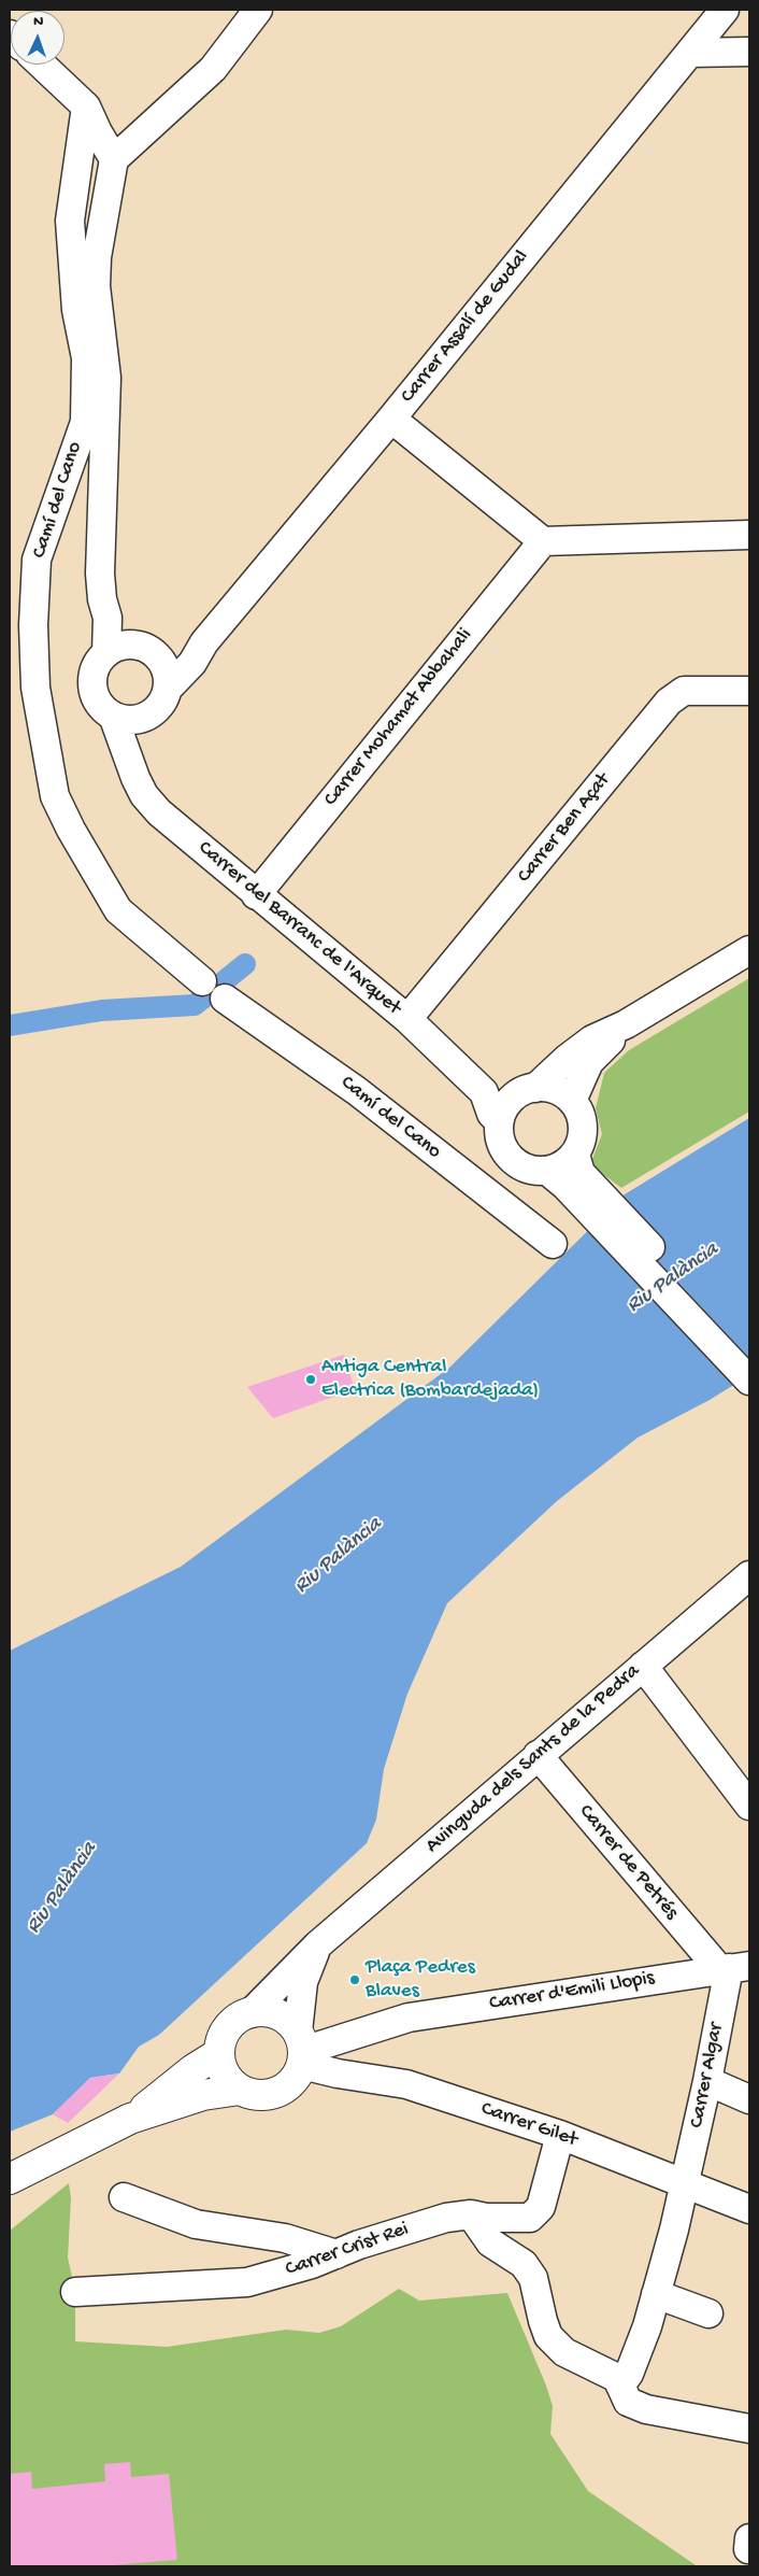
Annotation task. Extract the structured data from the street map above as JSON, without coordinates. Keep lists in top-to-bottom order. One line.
{"streets":{"street":["Carrer Assalí de Gudal","Camí del Cano","Carrer Mohamat Abbahali","Carrer Ben Açat","Carrer del Barranc de l'Arquet","Avinguda dels Sants de la Pedra","Carrer de Petrés","Carrer d'Emili Llopis","Carrer Algar","Carrer Gilet","Carrer Crist Rei"]},"crossings":[["Carrer Assalí de Gudal","Carrer del Barranc de l'Arquet"],["Carrer Mohamat Abbahali","Carrer del Barranc de l'Arquet"],["Carrer Ben Açat","Carrer del Barranc de l'Arquet"],["Avinguda dels Sants de la Pedra","Carrer de Petrés"],["Avinguda dels Sants de la Pedra","Carrer d'Emili Llopis"],["Avinguda dels Sants de la Pedra","Carrer Gilet"],["Carrer de Petrés","Carrer d'Emili Llopis"],["Carrer de Petrés","Carrer Algar"],["Carrer d'Emili Llopis","Carrer Algar"],["Carrer d'Emili Llopis","Carrer Gilet"],["Carrer Algar","Carrer Gilet"],["Carrer Gilet","Carrer Crist Rei"]],"water":["Riu Palància"],"places":["Antiga Central Electrica (Bombardejada)","Plaça Pedres Blaves"],"north":"top"}
